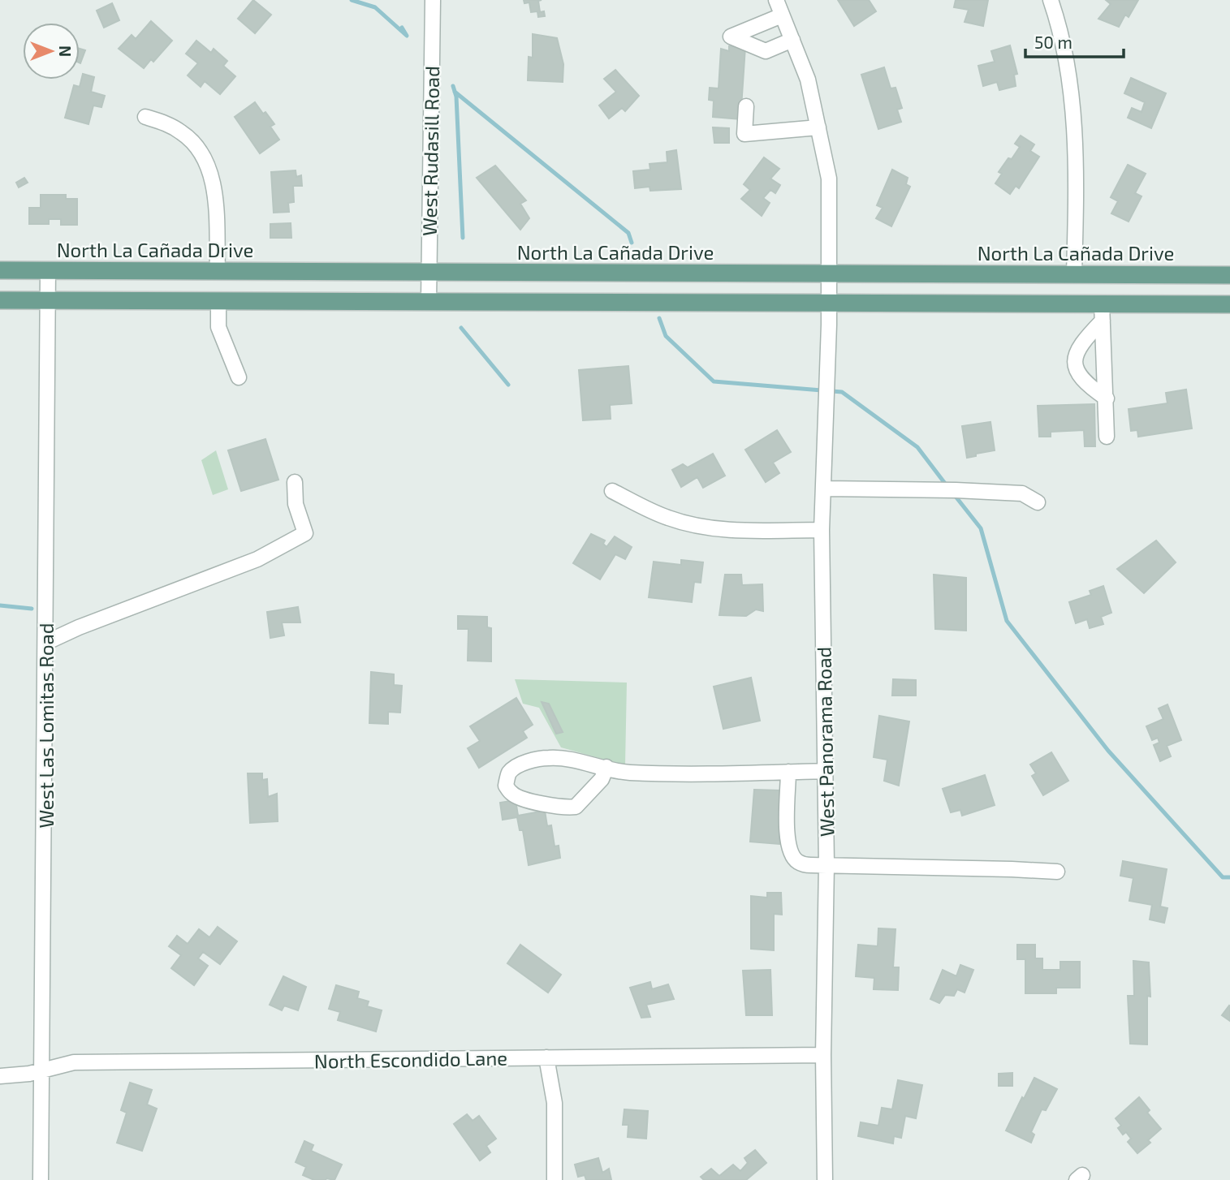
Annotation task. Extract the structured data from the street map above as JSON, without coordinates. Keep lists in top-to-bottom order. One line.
{"streets":{"main road":["North La Cañada Drive"],"street":["West Rudasill Road","West Las Lomitas Road","West Panorama Road","North Escondido Lane"]},"crossings":[["West Rudasill Road","North La Cañada Drive"],["North La Cañada Drive","West Las Lomitas Road"],["North La Cañada Drive","West Panorama Road"],["West Las Lomitas Road","North Escondido Lane"],["West Panorama Road","North Escondido Lane"]],"scale_bar":"50 m","north":"right"}
